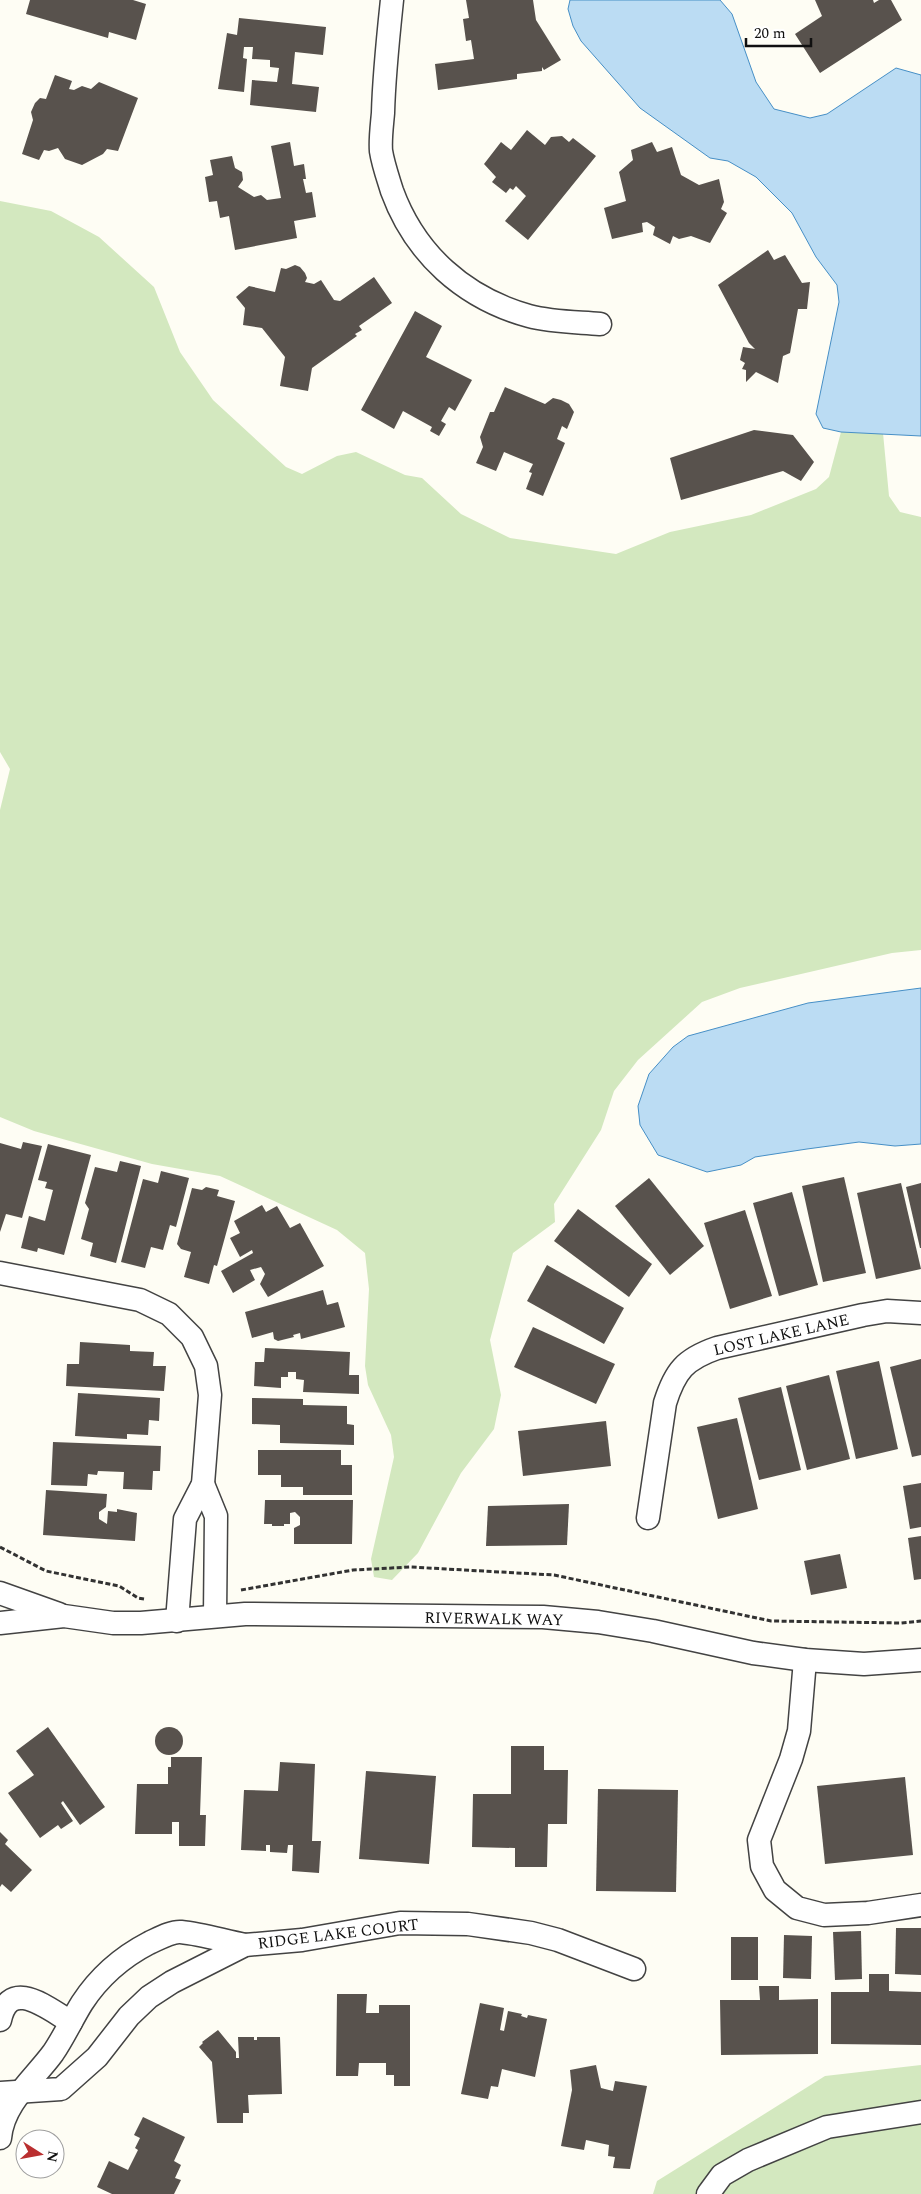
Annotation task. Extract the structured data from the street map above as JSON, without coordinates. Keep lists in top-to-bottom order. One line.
{"streets":{"street":["LOST LAKE LANE","RIVERWALK WAY","RIDGE LAKE COURT"]},"scale_bar":"20 m","north":"right"}
